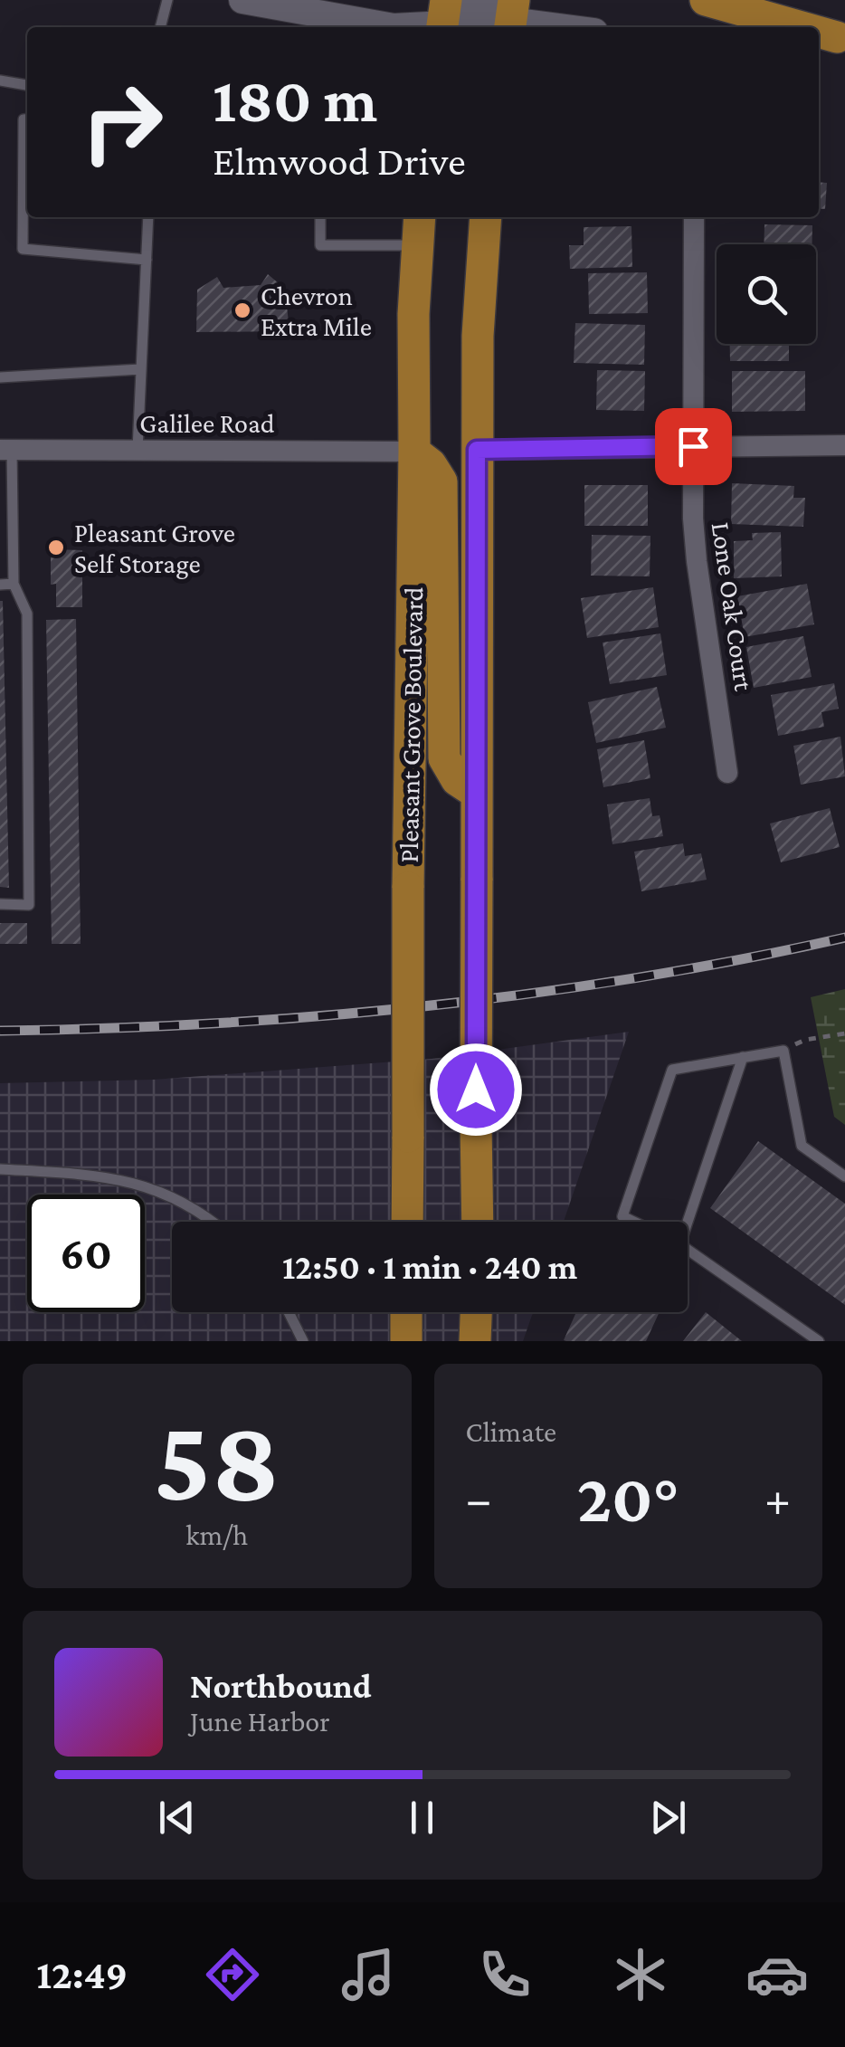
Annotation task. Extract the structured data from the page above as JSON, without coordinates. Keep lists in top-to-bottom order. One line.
{"streets":{"main road":["Pleasant Grove Boulevard"],"street":["Galilee Road","Lone Oak Court"]},"crossings":[["Galilee Road","Pleasant Grove Boulevard"]],"places":["Chevron Extra Mile","Pleasant Grove Self Storage"],"page":{"turn":["180 m","Elmwood Drive"],"limit":"60","trip":"12:50 · 1 min · 240 m","tile":[["58","km/h"],"Climate"],"heat":["−","20°","+"],"song":["Northbound","June Harbor"],"tabs":"12:49"}}
